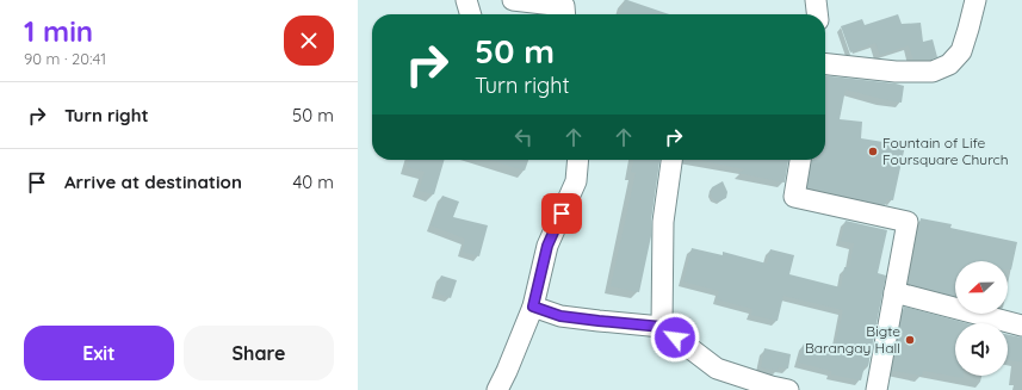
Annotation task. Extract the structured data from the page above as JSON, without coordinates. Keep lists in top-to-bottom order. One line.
{"places":["Fountain of Life Foursquare Church","Bigte Barangay Hall"],"north":"left","page":{"heading":["1 min","90 m · 20:41"],"turn":["50 m","Turn right"],"list":[{"name":"Turn right","value":"50 m"},{"name":"Arrive at destination","value":"40 m"}],"buttons":["Exit","Share"]}}
